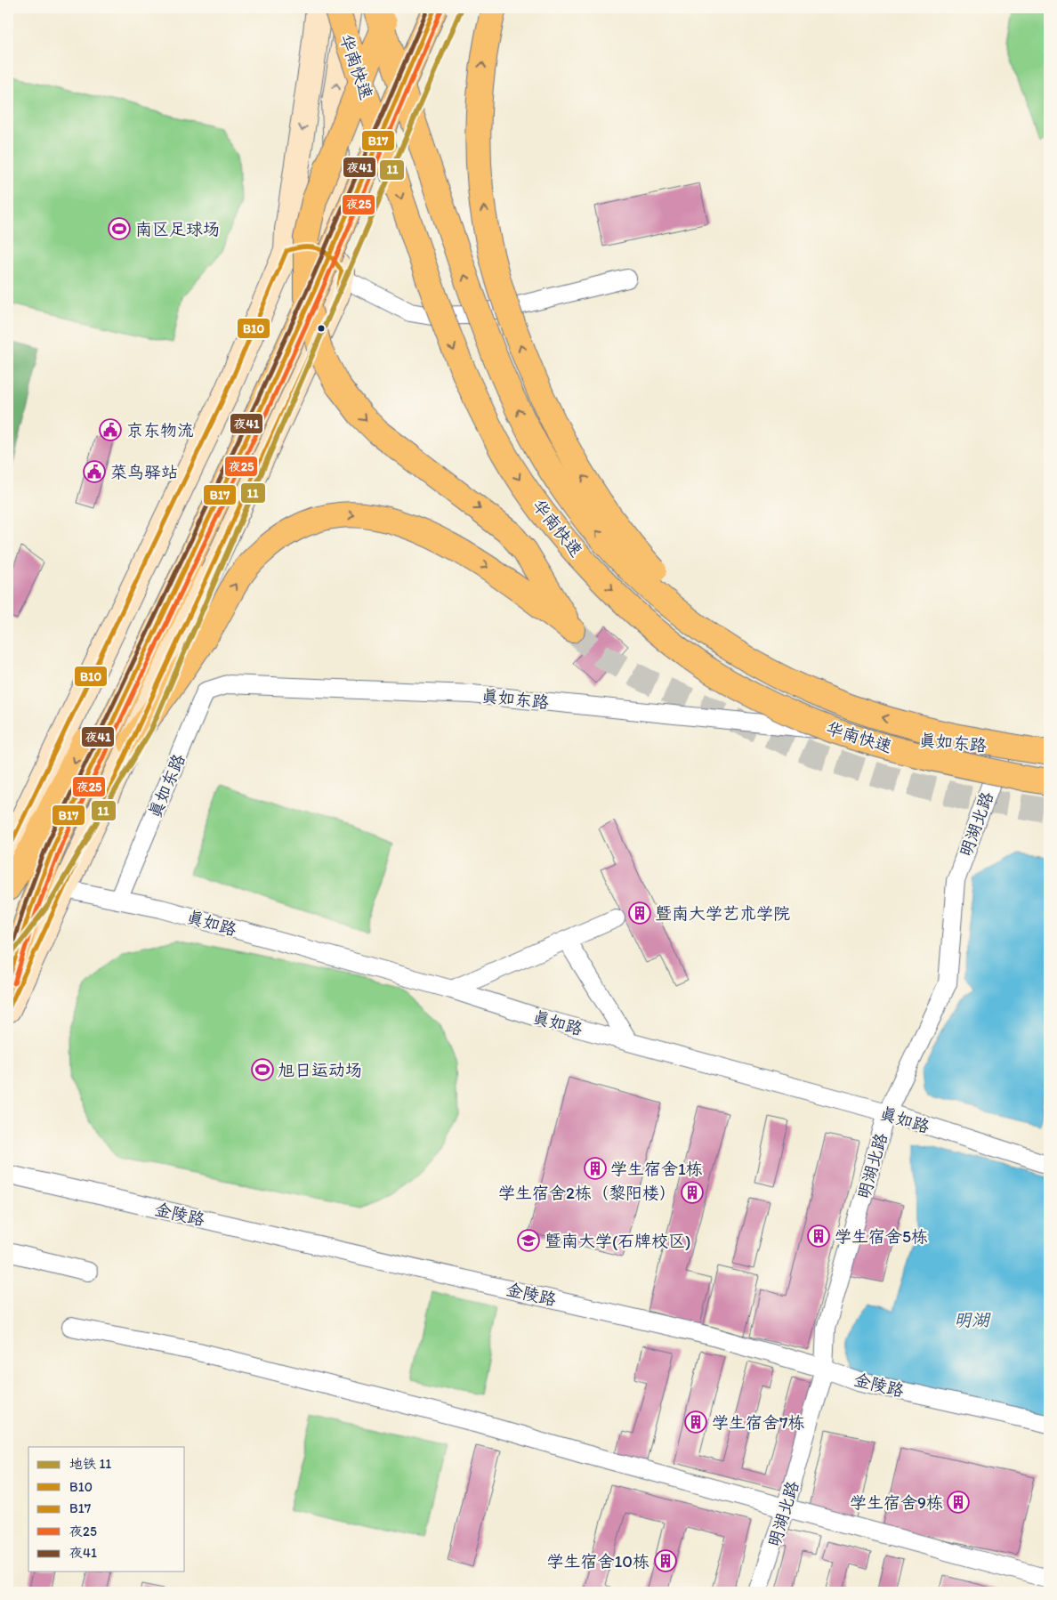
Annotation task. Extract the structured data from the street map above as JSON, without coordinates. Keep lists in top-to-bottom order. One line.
{"streets":{"highway":["华南快速"],"street":["真如东路","明湖北路","真如路","金陵路"]},"crossings":[["华南快速","真如东路"],["真如东路","明湖北路"],["真如东路","真如路"],["明湖北路","真如路"],["明湖北路","金陵路"]],"water":["明湖"],"places":{"sports":["南区足球场","旭日运动场"],"public building":["京东物流","菜鸟驿站"],"building":["暨南大学艺术学院","学生宿舍1栋","学生宿舍2栋（黎阳楼）","学生宿舍5栋","学生宿舍7栋","学生宿舍9栋","学生宿舍10栋"],"school or university":["暨南大学(石牌校区)"]},"lines":["metro line 11","transit line B17","transit line 夜41","transit line 夜25","transit line B10"],"legend":["地铁 11","B10","B17","夜25","夜41"]}
